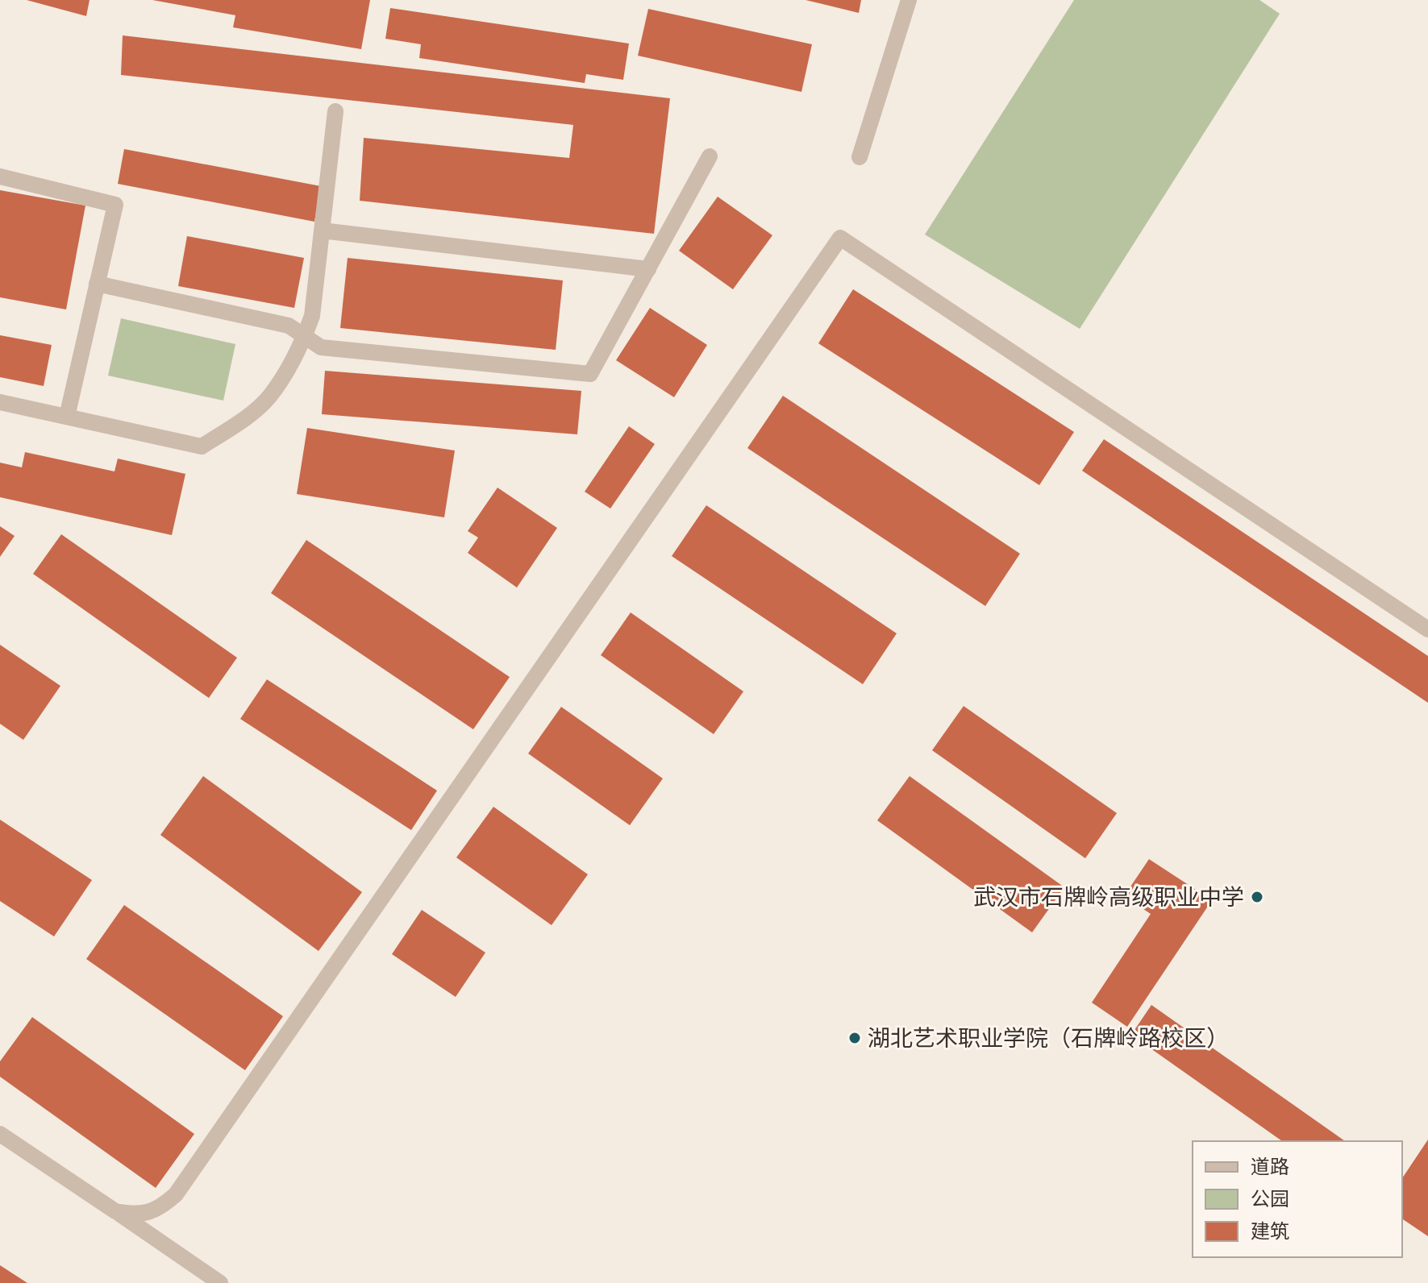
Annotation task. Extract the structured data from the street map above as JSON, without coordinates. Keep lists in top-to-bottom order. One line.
{"places":["武汉市石牌岭高级职业中学","湖北艺术职业学院（石牌岭路校区）"],"legend":["道路","公园","建筑"]}
